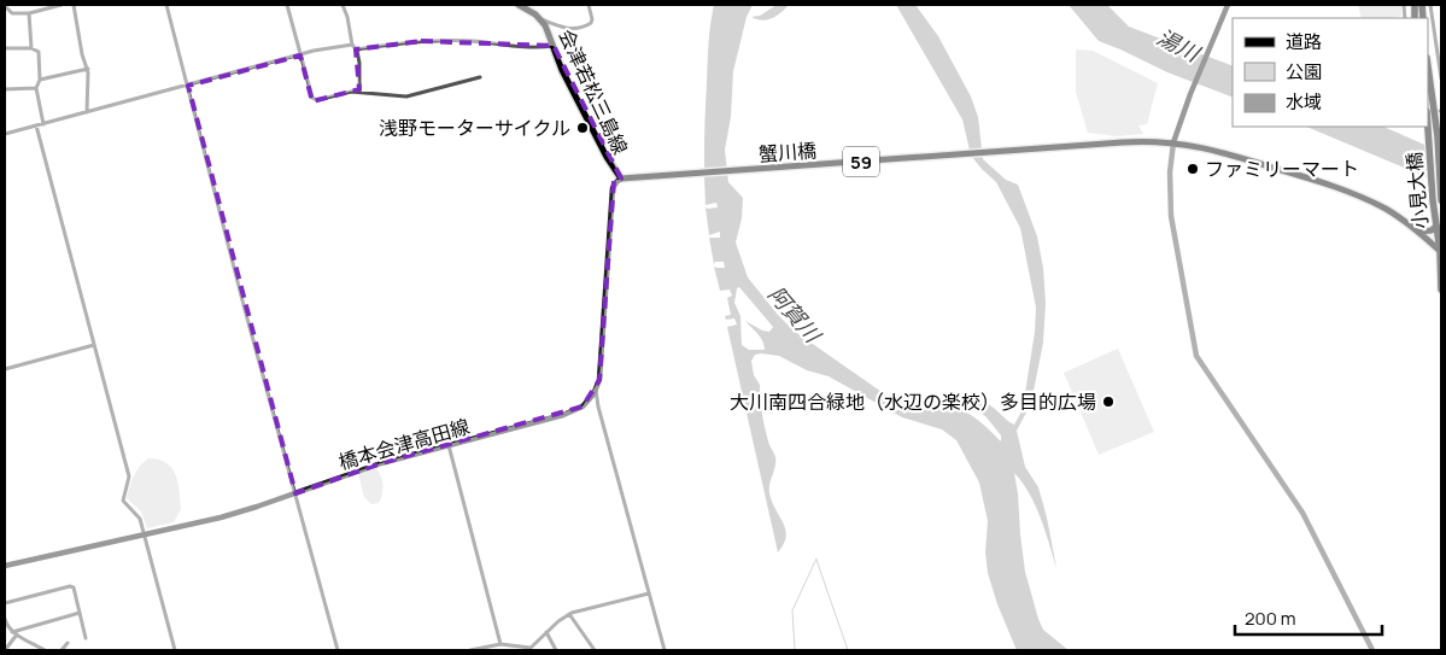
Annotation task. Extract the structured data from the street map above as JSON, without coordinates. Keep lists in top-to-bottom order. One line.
{"streets":{"highway":["小見大橋"],"main road":["会津若松三島線","蟹川橋","59","橋本会津高田線"]},"crossings":[["会津若松三島線","蟹川橋"],["蟹川橋","59"],["59","小見大橋"]],"water":["湯川","阿賀川"],"places":["浅野モーターサイクル","ファミリーマート","大川南四合緑地（水辺の楽校）多目的広場"],"legend":["道路","公園","水域"],"scale_bar":"200 m"}
